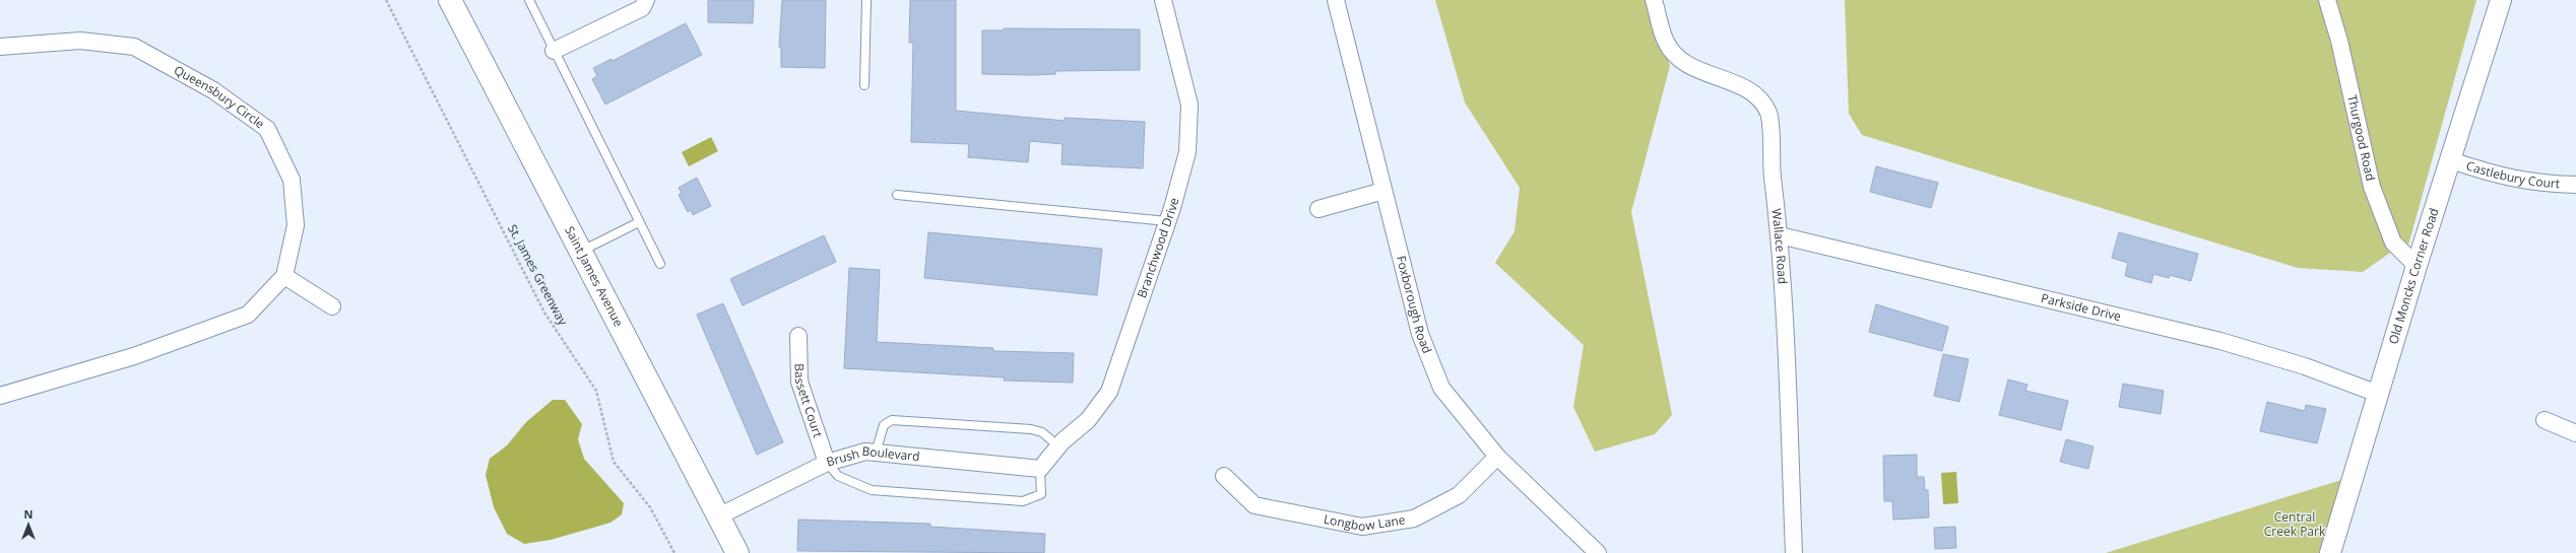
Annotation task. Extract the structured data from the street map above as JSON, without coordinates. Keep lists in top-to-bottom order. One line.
{"streets":{"main road":["Saint James Avenue"],"street":["Queensbury Circle","Thurgood Road","Castlebury Court","Wallace Road","Branchwood Drive","Old Moncks Corner Road","Foxborough Road","Parkside Drive","Bassett Court","Brush Boulevard","Longbow Lane"],"path":["St. James Greenway"]},"crossings":[["Thurgood Road","Old Moncks Corner Road"],["Castlebury Court","Old Moncks Corner Road"],["Wallace Road","Parkside Drive"],["Branchwood Drive","Brush Boulevard"],["Saint James Avenue","Brush Boulevard"],["Old Moncks Corner Road","Parkside Drive"],["Foxborough Road","Longbow Lane"],["Bassett Court","Brush Boulevard"]],"parks":["Central Creek Park"],"north":"top"}
